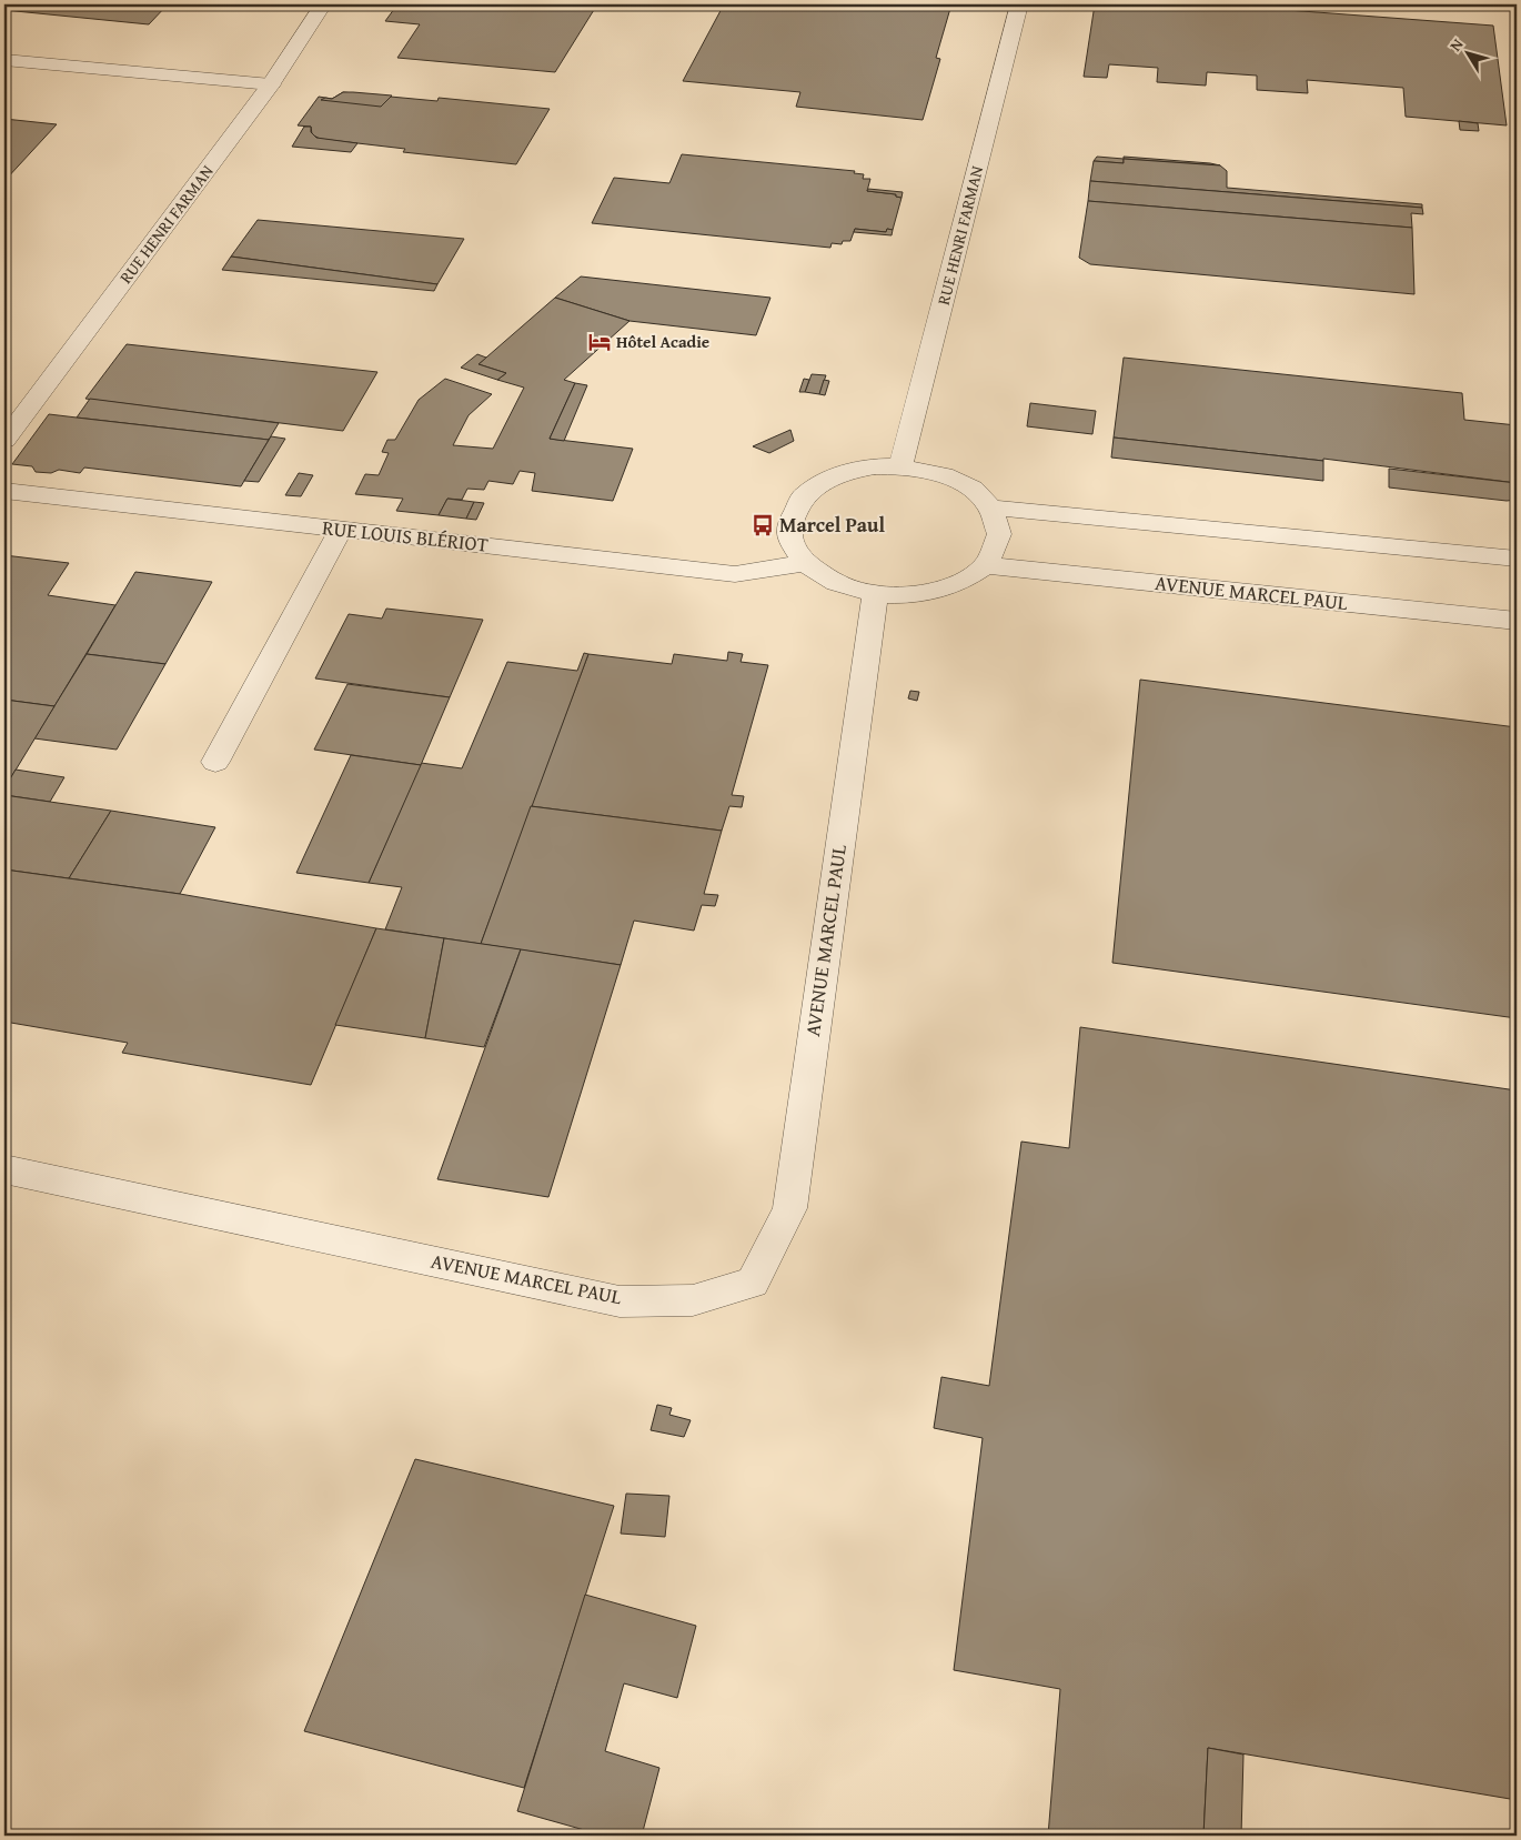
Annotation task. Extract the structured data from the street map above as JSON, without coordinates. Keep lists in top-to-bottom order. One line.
{"streets":{"street":["RUE HENRI FARMAN","RUE LOUIS BLÉRIOT","AVENUE MARCEL PAUL"]},"crossings":[["RUE HENRI FARMAN","RUE LOUIS BLÉRIOT"],["RUE HENRI FARMAN","AVENUE MARCEL PAUL"],["RUE LOUIS BLÉRIOT","AVENUE MARCEL PAUL"]],"places":{"hotel":["Hôtel Acadie"],"bus stop":["Marcel Paul"]},"north":"top left"}
